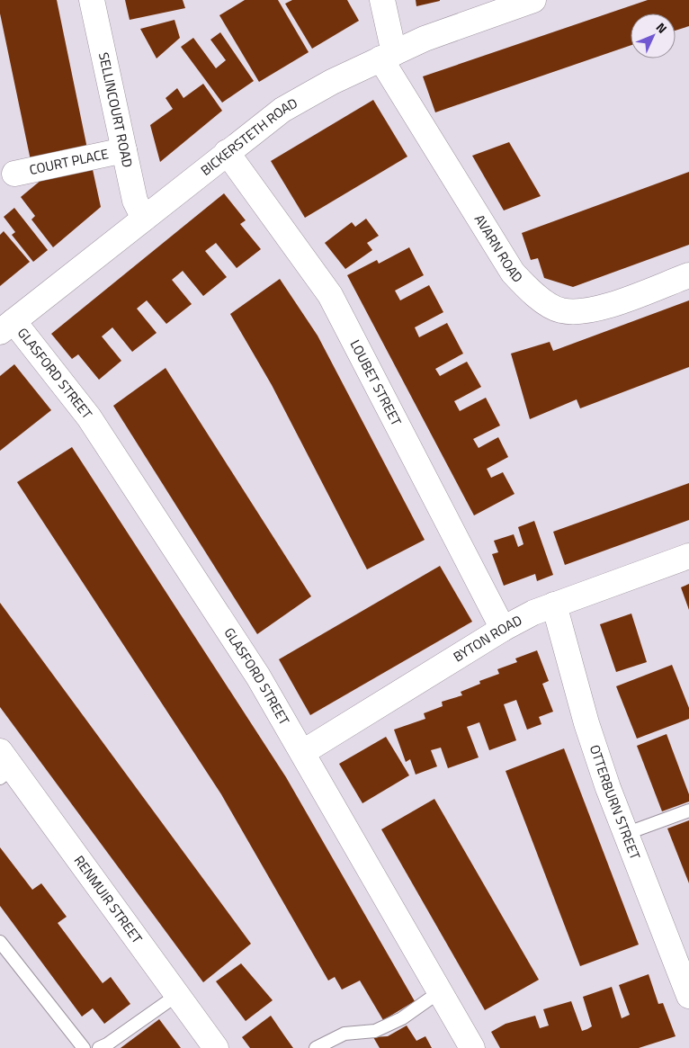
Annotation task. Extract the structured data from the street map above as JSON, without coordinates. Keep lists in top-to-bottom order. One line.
{"streets":{"street":["SELLINCOURT ROAD","BICKERSTETH ROAD","COURT PLACE","AVARN ROAD","GLASFORD STREET","LOUBET STREET","BYTON ROAD","OTTERBURN STREET","RENMUIR STREET"]},"crossings":[["SELLINCOURT ROAD","BICKERSTETH ROAD"],["SELLINCOURT ROAD","COURT PLACE"],["BICKERSTETH ROAD","AVARN ROAD"],["BICKERSTETH ROAD","GLASFORD STREET"],["BICKERSTETH ROAD","LOUBET STREET"],["GLASFORD STREET","BYTON ROAD"],["LOUBET STREET","BYTON ROAD"],["BYTON ROAD","OTTERBURN STREET"]],"north":"top right"}
